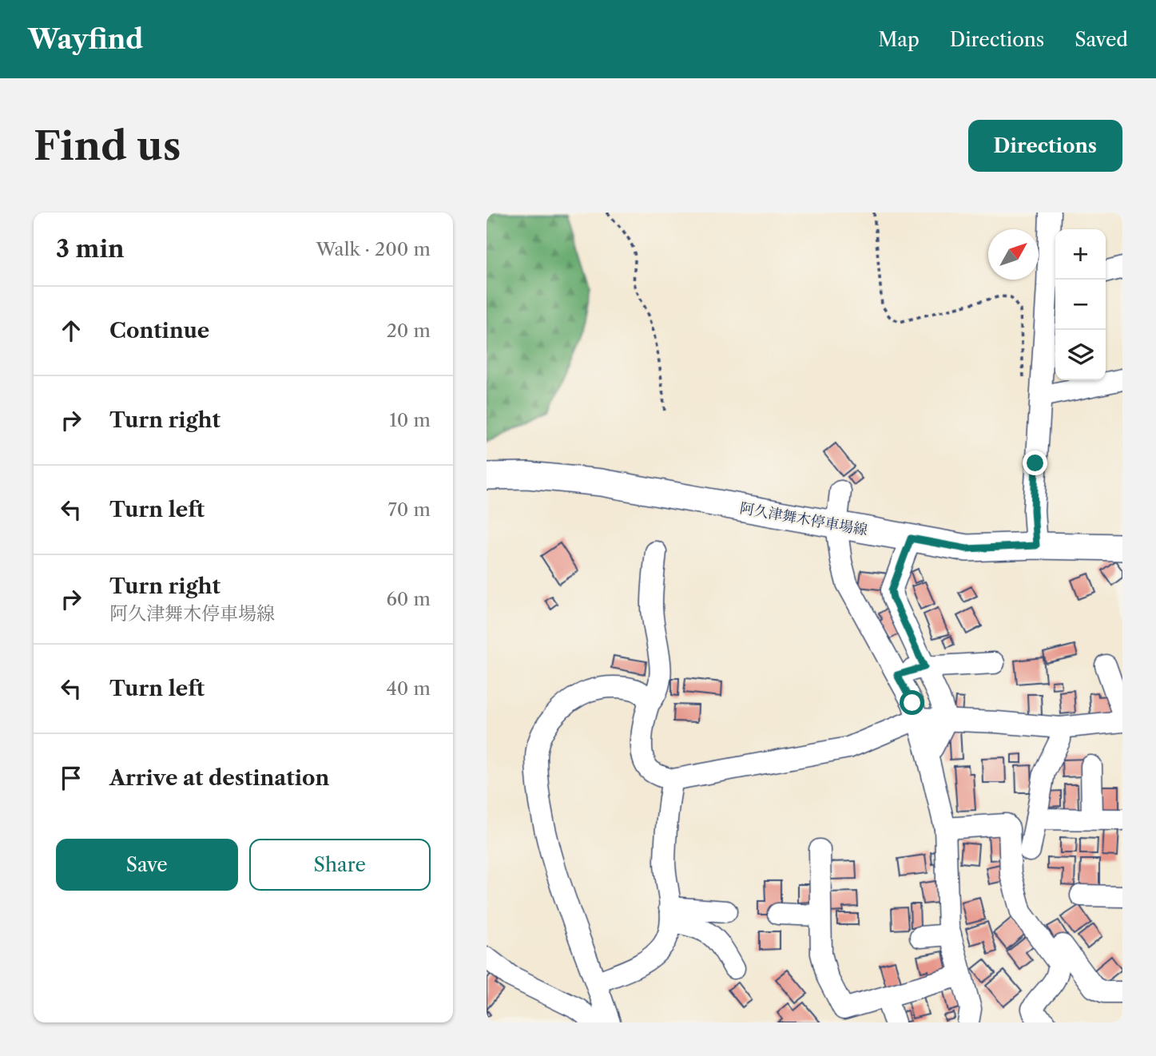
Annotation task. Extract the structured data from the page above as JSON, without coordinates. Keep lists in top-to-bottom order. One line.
{"streets":{"main road":["阿久津舞木停車場線"]},"north":"top right","page":{"header":"Wayfind","nav":["Map","Directions","Saved"],"buttons":["Directions",["Save","Share"]],"title":"Find us","heading":["3 min","Walk · 200 m"],"map_buttons":["+","−"],"list":[["Continue","20 m"],["Turn right","10 m"],["Turn left","70 m"],["Turn right","阿久津舞木停車場線","60 m"],["Turn left","40 m"],"Arrive at destination"]}}
